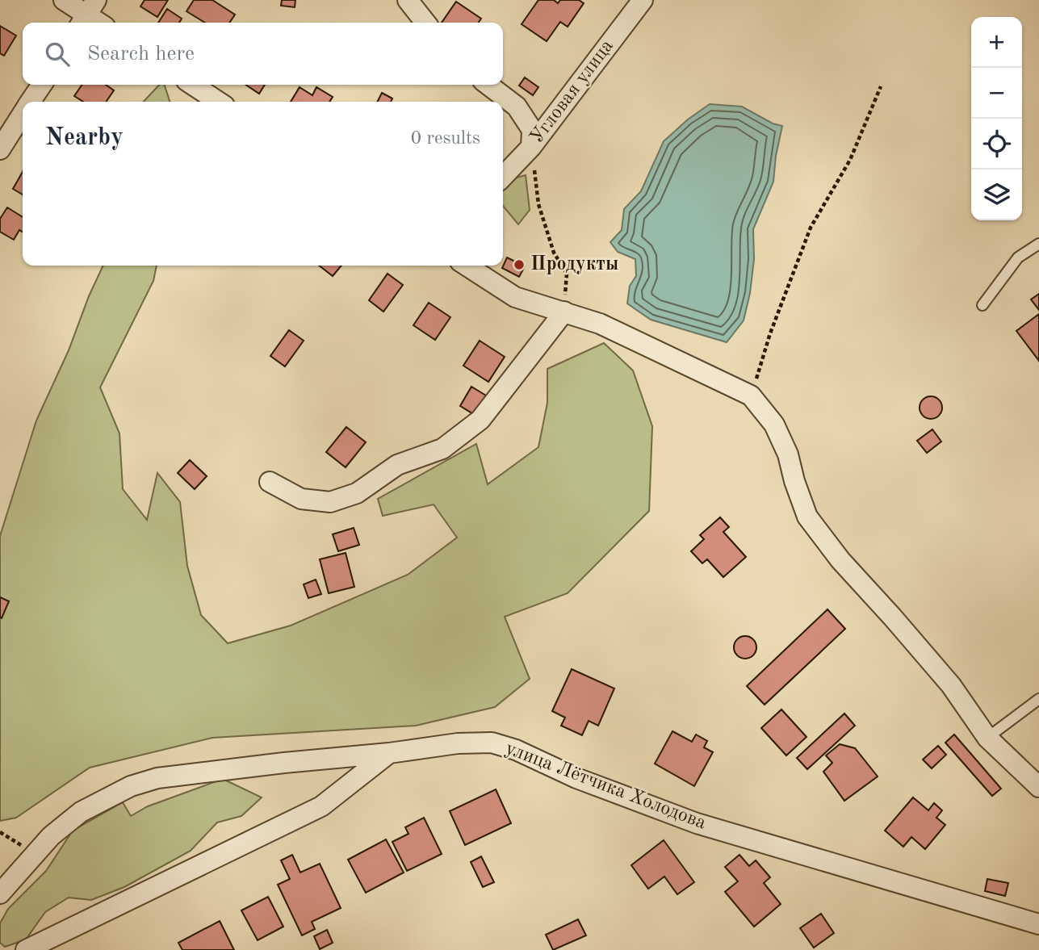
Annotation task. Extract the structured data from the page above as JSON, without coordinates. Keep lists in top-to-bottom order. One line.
{"streets":{"street":["Угловая улица","улица Лётчика Холодова"]},"places":["Продукты"],"page":{"map_buttons":["+","−"],"search":"Search here","heading":["Nearby","0 results"]}}
